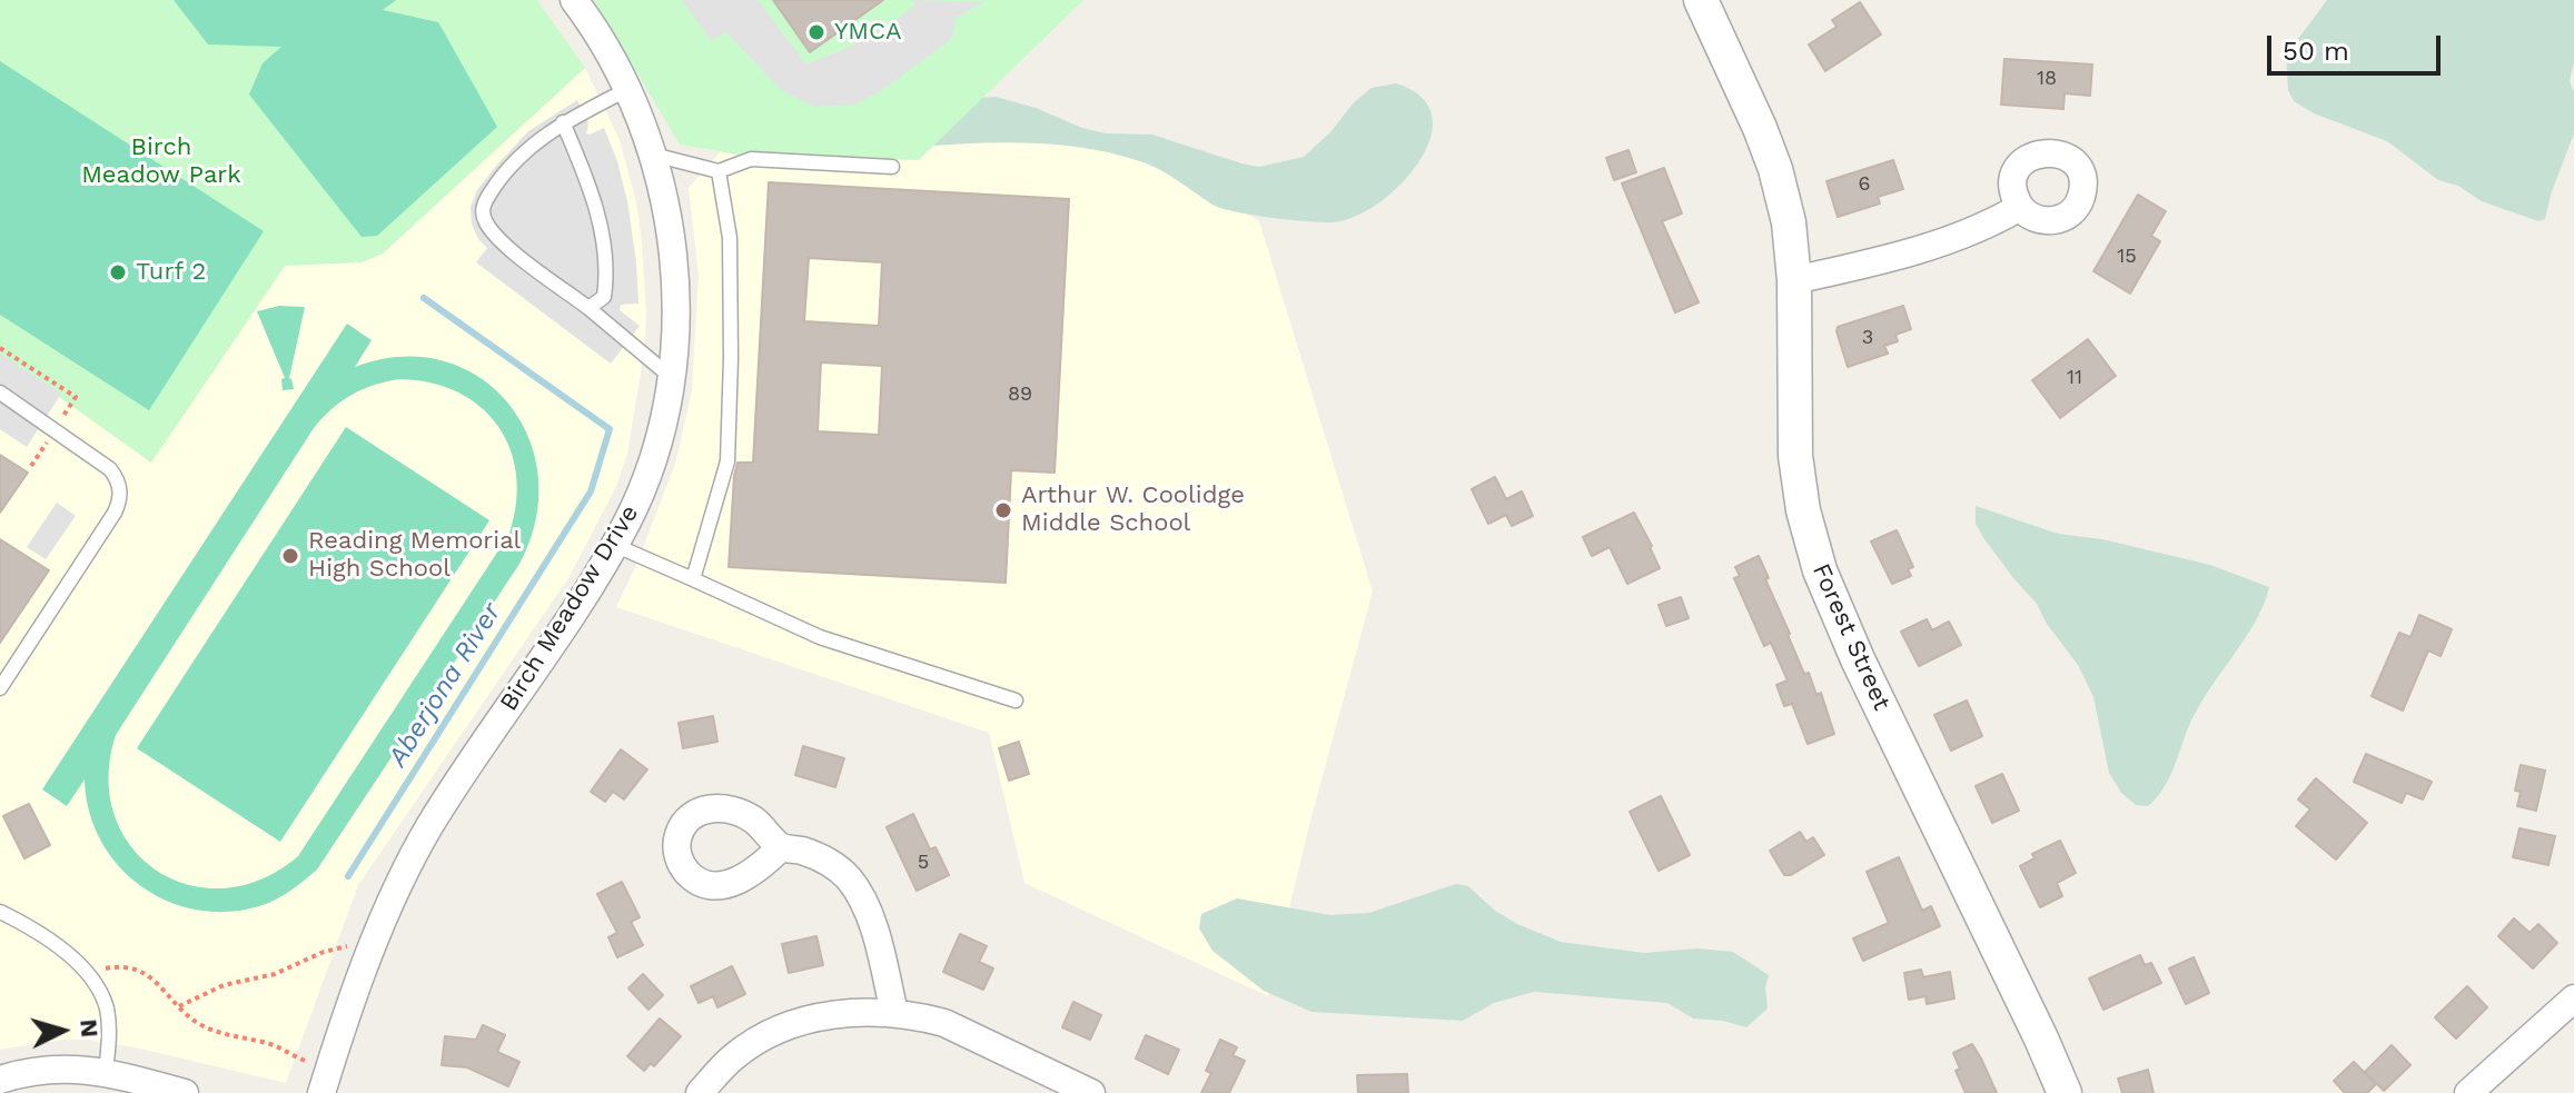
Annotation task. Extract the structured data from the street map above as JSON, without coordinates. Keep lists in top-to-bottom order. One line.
{"streets":{"street":["Birch Meadow Drive","Forest Street"]},"water":["Aberjona River"],"parks":["Birch Meadow Park"],"places":["YMCA","Turf 2","Arthur W. Coolidge Middle School","Reading Memorial High School"],"house_numbers":["18","6","15","3","11","89","5"],"scale_bar":"50 m","north":"right"}
